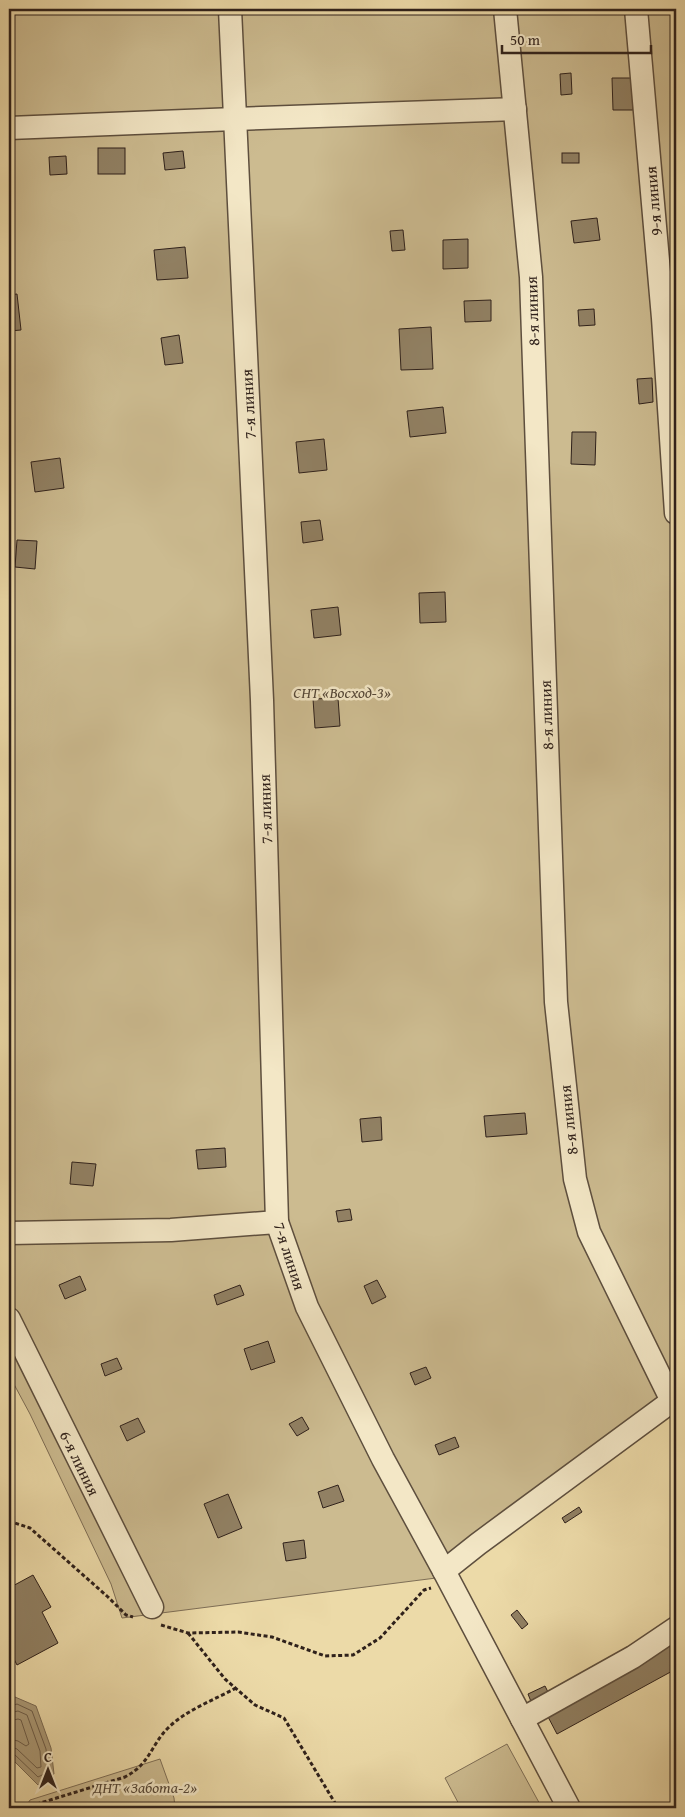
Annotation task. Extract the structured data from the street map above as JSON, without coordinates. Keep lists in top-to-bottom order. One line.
{"streets":{"street":["9-я линия","8-я линия","7-я линия","6-я линия"]},"parks":["СНТ «Восход-3»","ДНТ «Забота-2»"],"scale_bar":"50 m","north":"top"}
